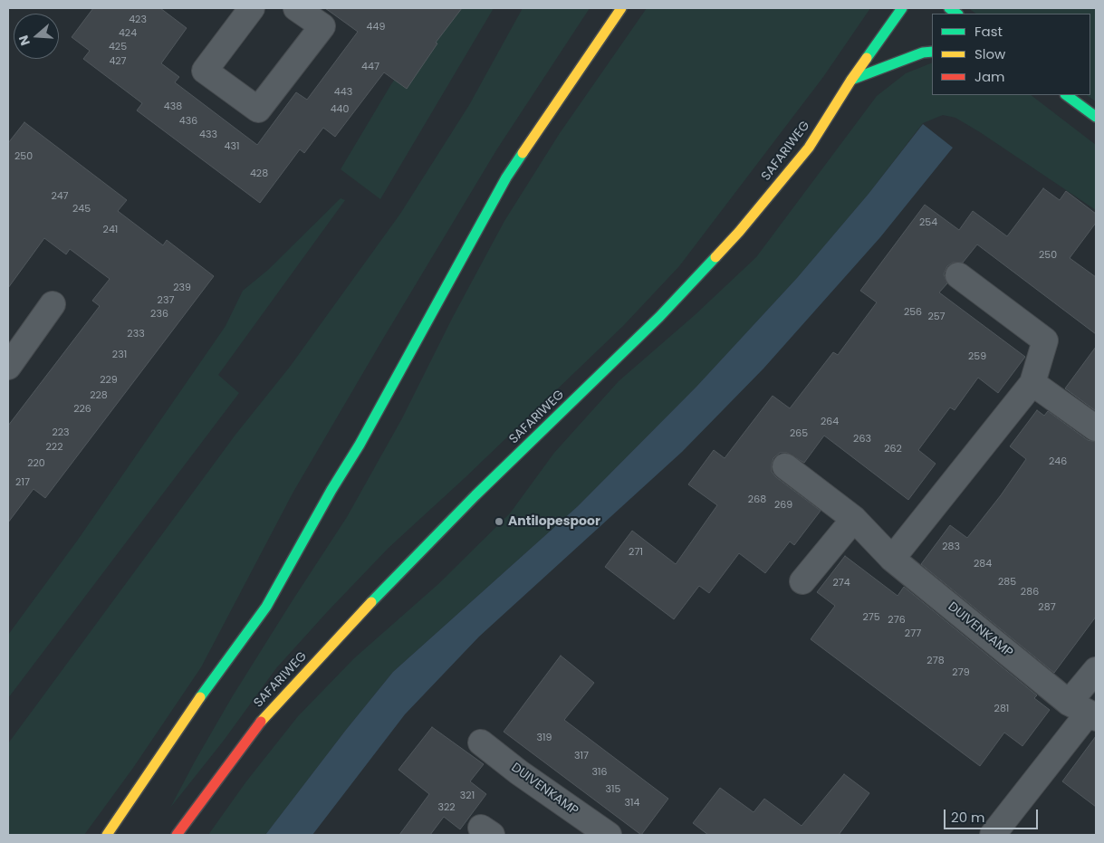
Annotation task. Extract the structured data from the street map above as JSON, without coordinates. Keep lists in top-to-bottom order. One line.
{"streets":{"street":["SAFARIWEG","DUIVENKAMP"]},"places":["Antilopespoor"],"house_numbers":["423","449","424","425","427","447","443","438","440","436","433","431","250","428","247","245","254","241","250","239","237","256","236","257","233","231","259","229","228","226","264","223","265","263","222","262","246","220","217","268","269","283","271","284","285","274","286","287","275","276","277","278","279","281","319","317","316","315","321","314","322"],"legend":["Fast","Slow","Jam"],"scale_bar":"20 m","north":"left"}
